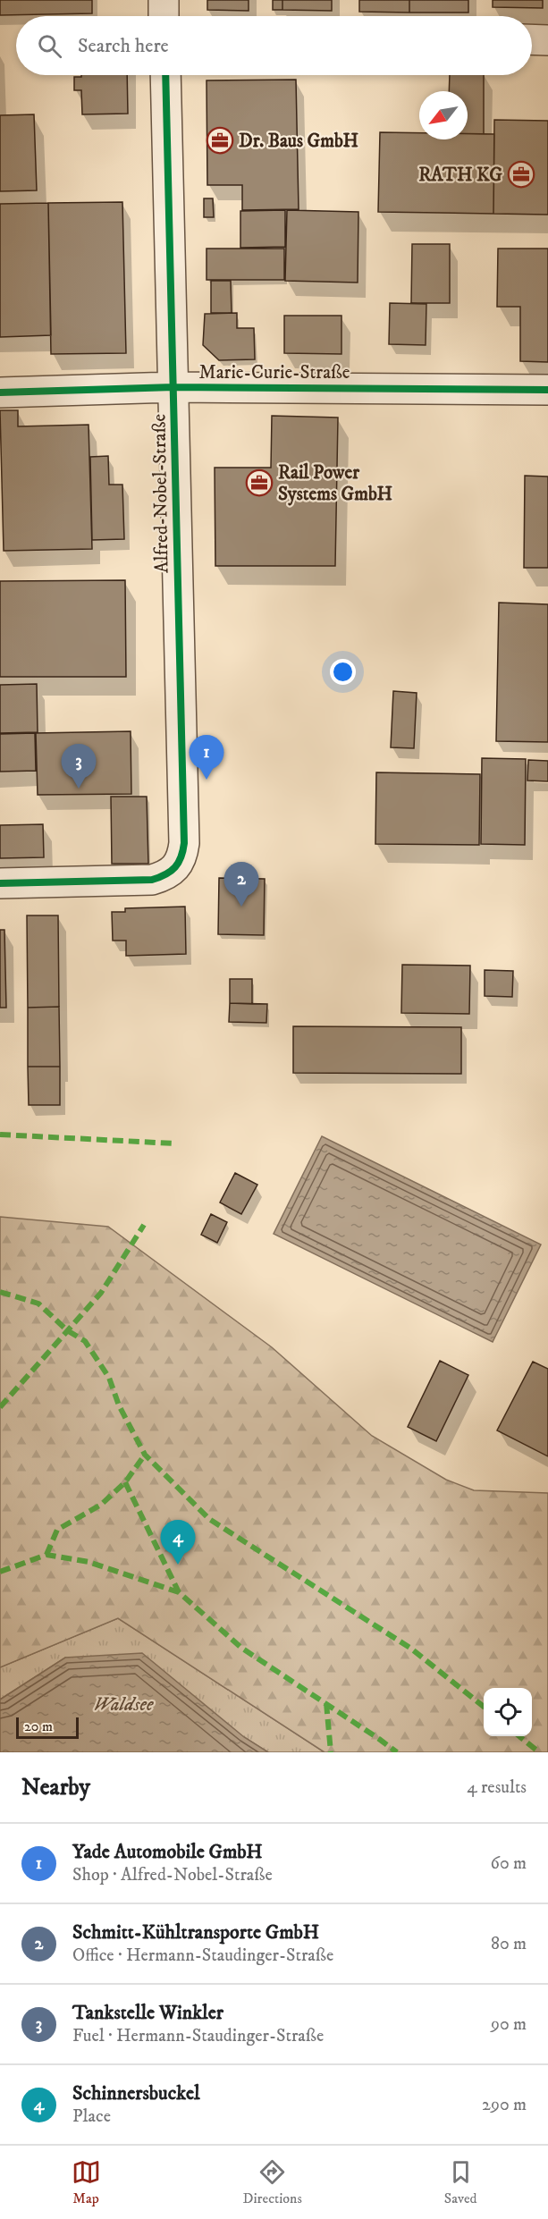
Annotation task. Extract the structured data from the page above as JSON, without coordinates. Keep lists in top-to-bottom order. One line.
{"streets":{"street":["Marie-Curie-Straße","Alfred-Nobel-Straße"]},"crossings":[["Marie-Curie-Straße","Alfred-Nobel-Straße"]],"water":["Waldsee"],"places":{"office":["Dr. Baus GmbH","RATH KG","Rail Power Systems GmbH"]},"scale_bar":"20 m","north":"bottom left","page":{"search":"Search here","pins":["1","3","2","4"],"scale":"20 m","heading":["Nearby","4 results"],"list":[{"mark":"1","name":"Yade Automobile GmbH","note":"Shop · Alfred-Nobel-Straße","value":"60 m"},{"mark":"2","name":"Schmitt-Kühltransporte GmbH","note":"Office · Hermann-Staudinger-Straße","value":"80 m"},{"mark":"3","name":"Tankstelle Winkler","note":"Fuel · Hermann-Staudinger-Straße","value":"90 m"},{"mark":"4","name":"Schinnersbuckel","note":"Place","value":"290 m"}],"nav":["Map","Directions","Saved"]}}
